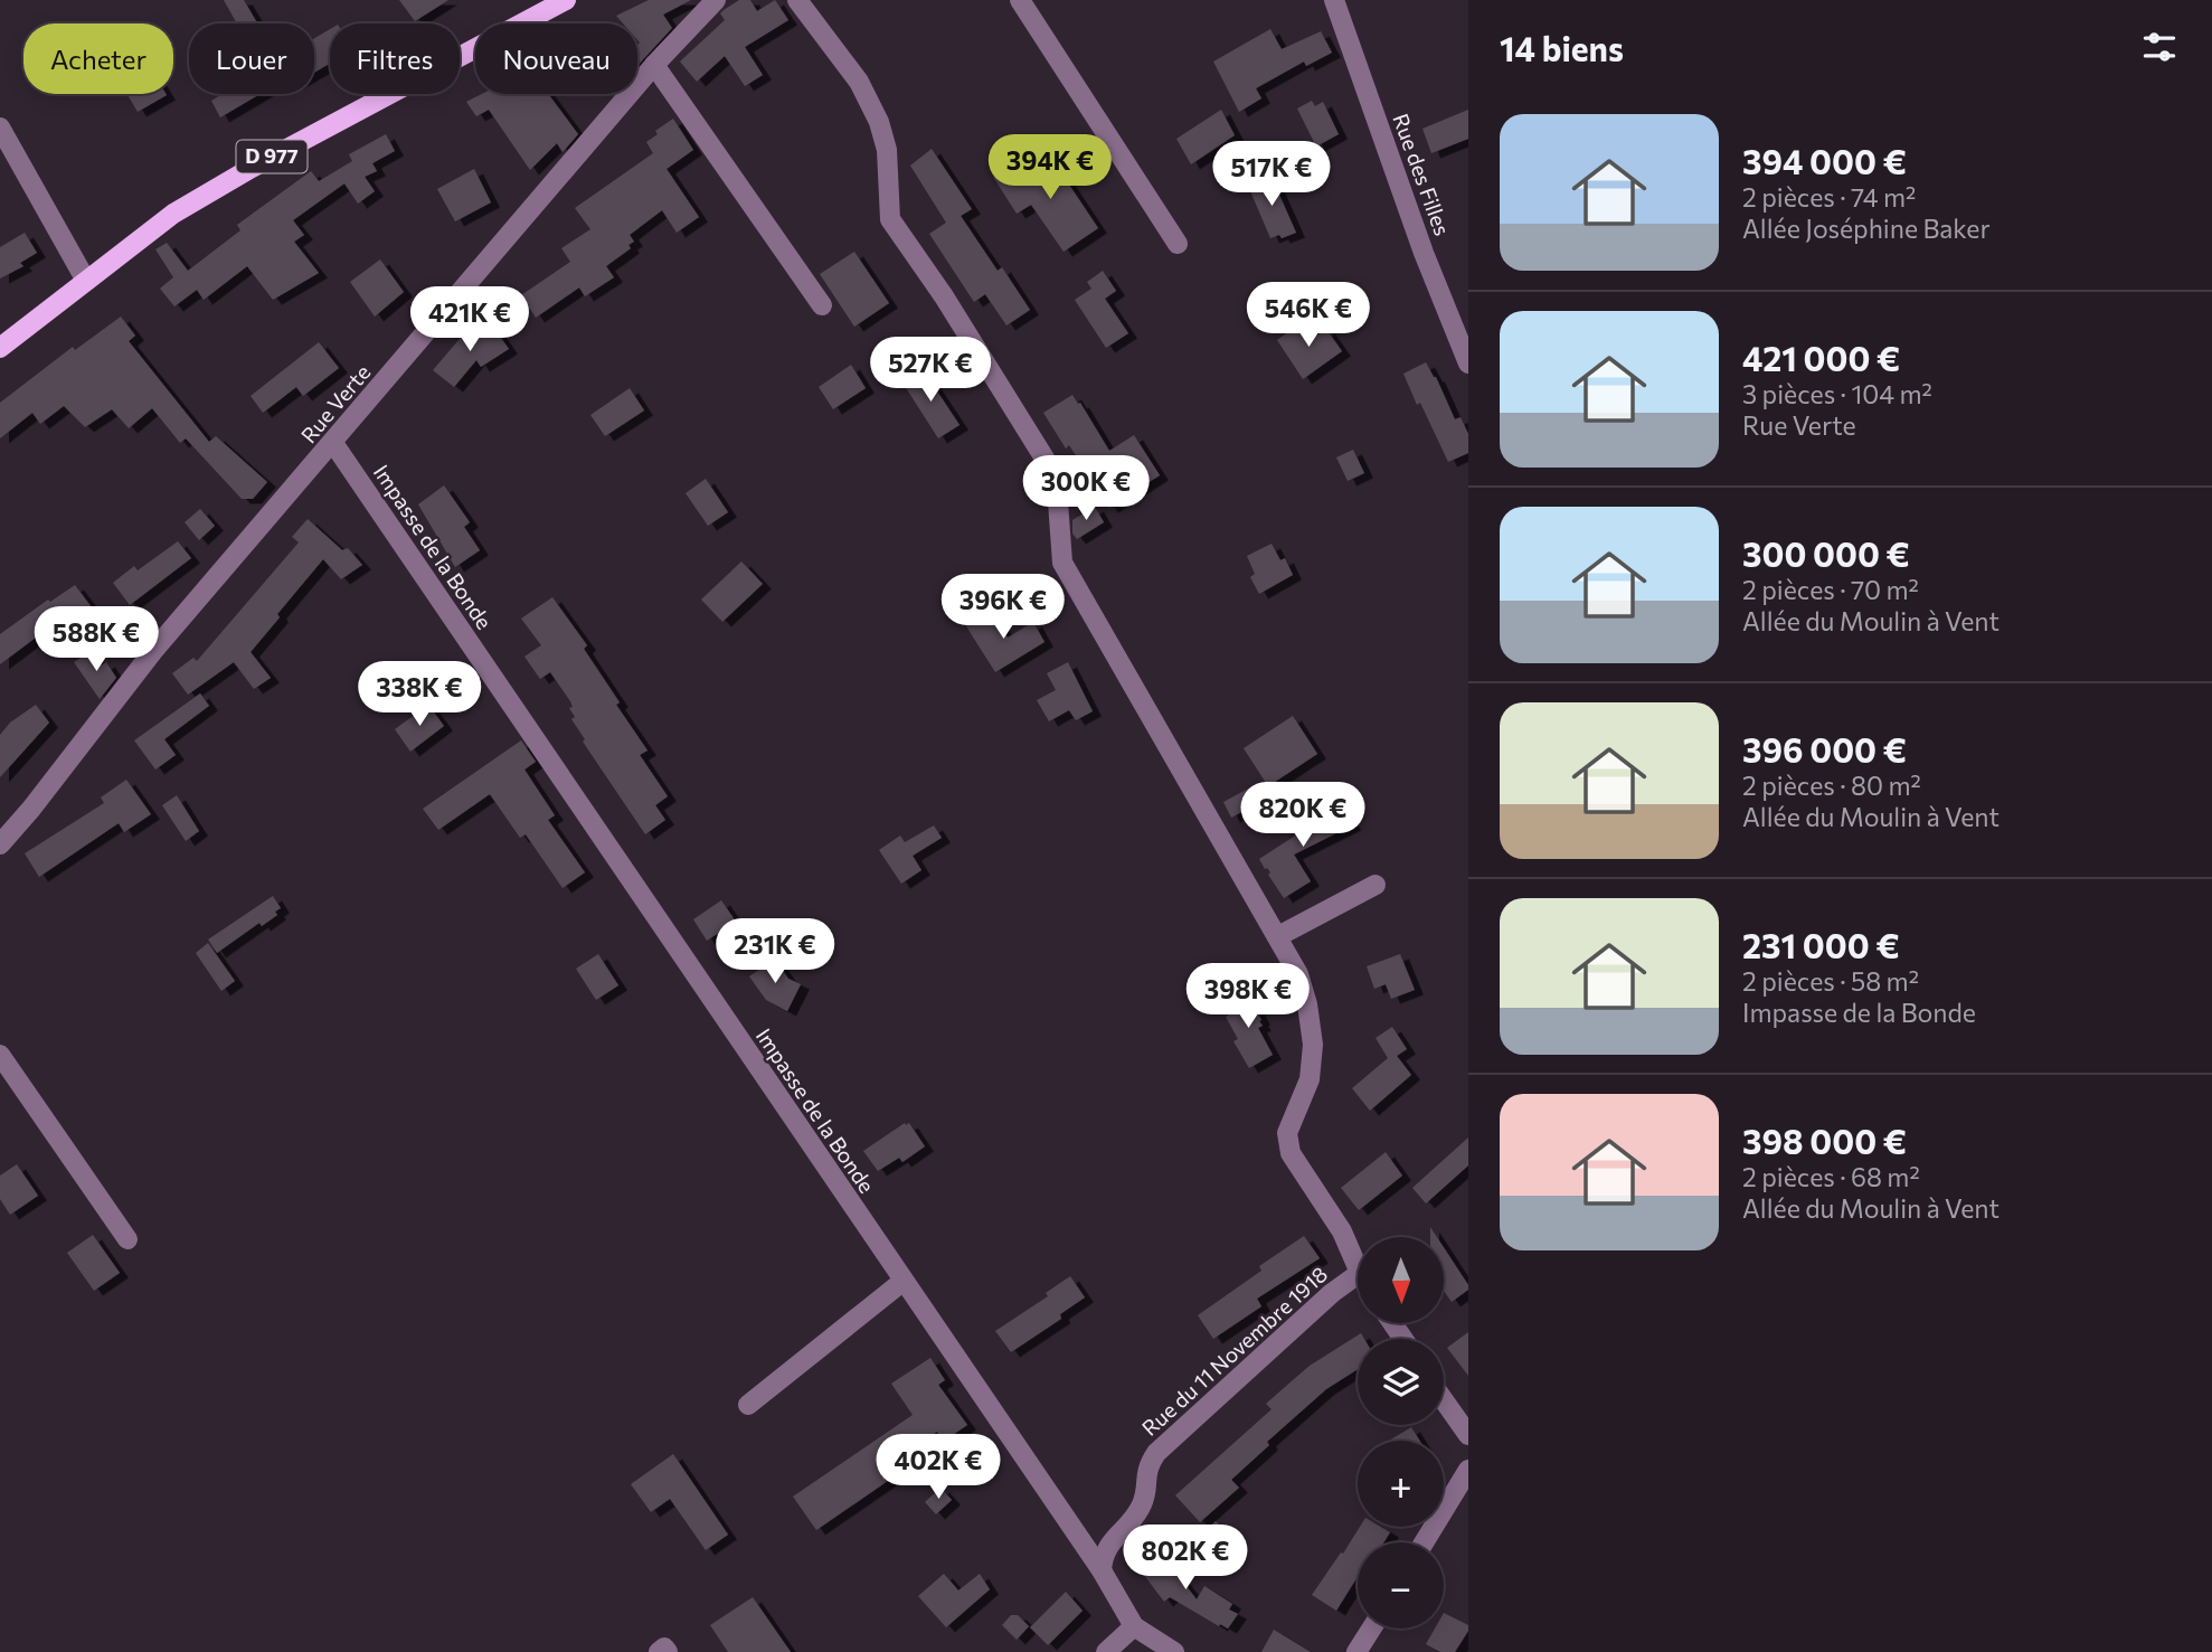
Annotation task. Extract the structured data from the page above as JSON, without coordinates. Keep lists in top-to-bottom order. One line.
{"streets":{"main road":["D 977"],"street":["Rue des Filles","Rue Verte","Impasse de la Bonde","Rue du 11 Novembre 1918"]},"crossings":[["Rue Verte","Impasse de la Bonde"],["Impasse de la Bonde","Rue du 11 Novembre 1918"]],"north":"bottom","page":{"heading":"14 biens","chip":["Acheter","Louer","Filtres","Nouveau"],"list":[{"name":"394 000 €","note":"2 pièces · 74 m² · Allée Joséphine Baker"},{"name":"421 000 €","note":"3 pièces · 104 m² · Rue Verte"},{"name":"300 000 €","note":"2 pièces · 70 m² · Allée du Moulin à Vent"},{"name":"396 000 €","note":"2 pièces · 80 m² · Allée du Moulin à Vent"},{"name":"231 000 €","note":"2 pièces · 58 m² · Impasse de la Bonde"},{"name":"398 000 €","note":"2 pièces · 68 m² · Allée du Moulin à Vent"}],"price":["394K €","517K €","546K €","421K €","527K €","300K €","396K €","588K €","338K €","820K €","231K €","398K €","402K €","802K €"],"map_buttons":["+","−"]}}
